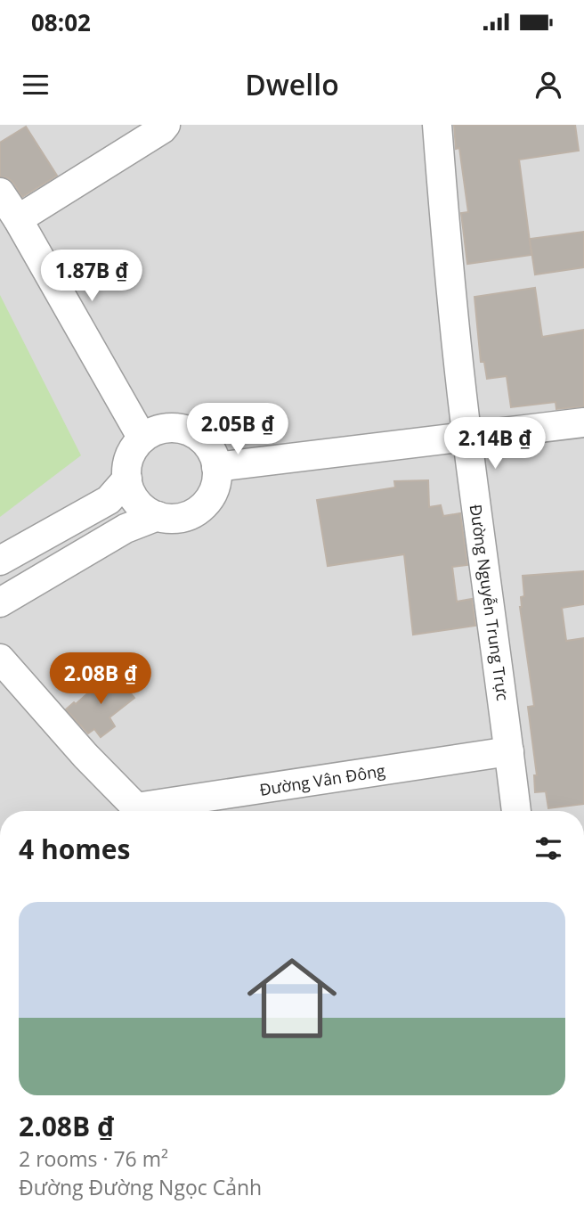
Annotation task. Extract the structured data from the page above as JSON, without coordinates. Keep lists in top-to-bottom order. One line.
{"streets":{"street":["Đường Nguyễn Trung Trực","Đường Vân Đông"]},"crossings":[["Đường Nguyễn Trung Trực","Đường Vân Đông"]],"page":{"status":"08:02","header":"Dwello","price":["1.87B ₫","2.05B ₫","2.14B ₫","2.08B ₫"],"heading":"4 homes","list":[{"name":"2.08B ₫","note":"2 rooms · 76 m² · Đường Đường Ngọc Cảnh"}]}}
